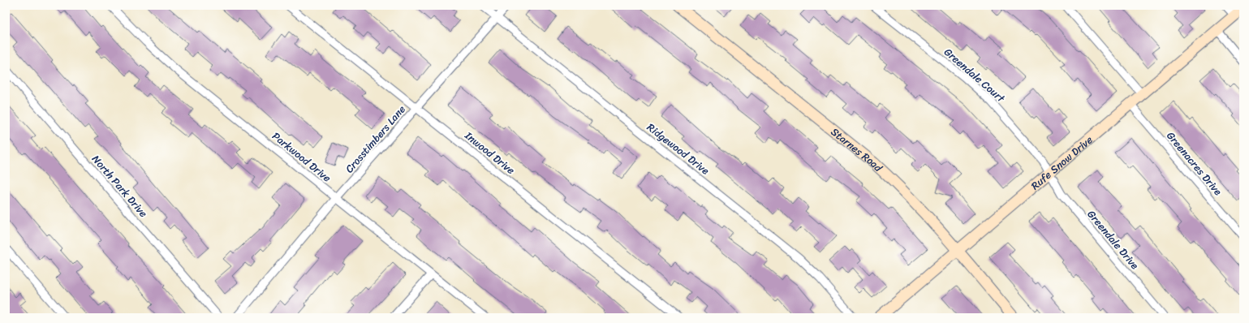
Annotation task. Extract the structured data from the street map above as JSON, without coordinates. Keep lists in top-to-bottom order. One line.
{"streets":{"main road":["Starnes Road","Rufe Snow Drive"],"street":["Greendale Court","Crosstimbers Lane","Ridgewood Drive","Inwood Drive","Parkwood Drive","Greenacres Drive","North Park Drive","Greendale Drive"]},"crossings":[["Greendale Court","Rufe Snow Drive"],["Greendale Court","Greendale Drive"],["Crosstimbers Lane","Ridgewood Drive"],["Crosstimbers Lane","Inwood Drive"],["Crosstimbers Lane","Parkwood Drive"],["Starnes Road","Rufe Snow Drive"],["Rufe Snow Drive","Greenacres Drive"],["Rufe Snow Drive","Greendale Drive"]]}
